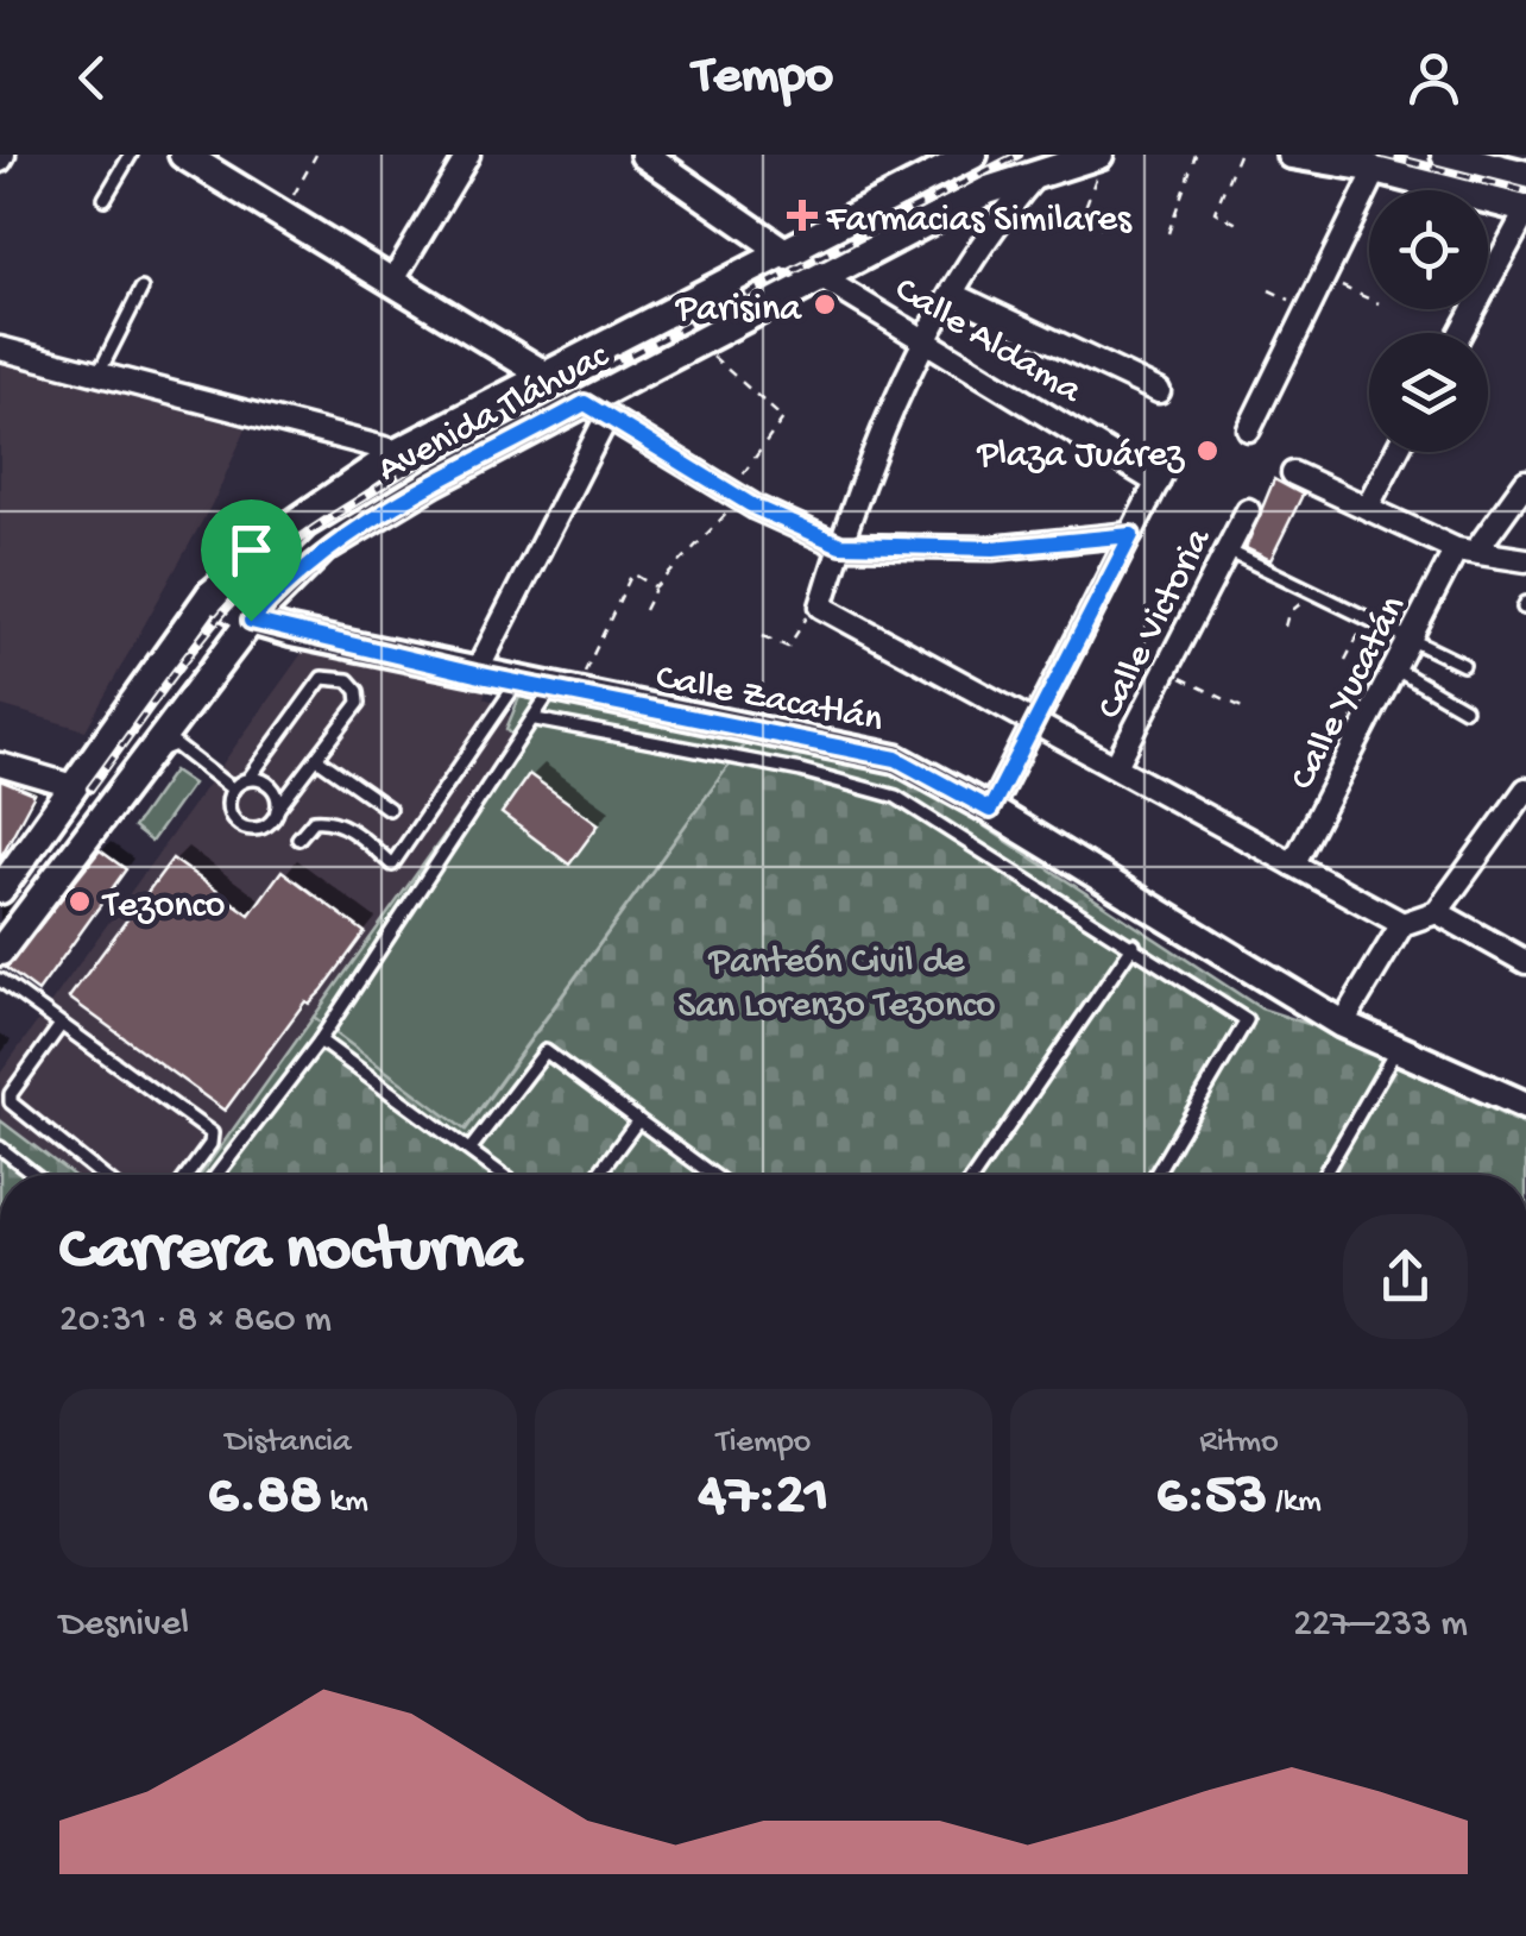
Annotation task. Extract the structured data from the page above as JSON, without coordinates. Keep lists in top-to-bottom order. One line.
{"streets":{"main road":["Calle Aldama","Avenida Tláhuac","Calle Zacatlán"],"street":["Calle Victoria","Calle Yucatán"]},"crossings":[["Calle Aldama","Avenida Tláhuac"],["Avenida Tláhuac","Calle Zacatlán"]],"parks":["Panteón Civil de San Lorenzo Tezonco"],"places":{"health":["Farmacias Similares"],"other":["Parisina","Plaza Juárez","Tezonco"]},"page":{"header":"Tempo","heading":["Carrera nocturna","20:31 · 8 × 860 m"],"stats":[["Distancia","6.88 km"],["Tiempo","47:21"],["Ritmo","6:53 /km"]],"chart":["Desnivel","227–233 m"]}}
